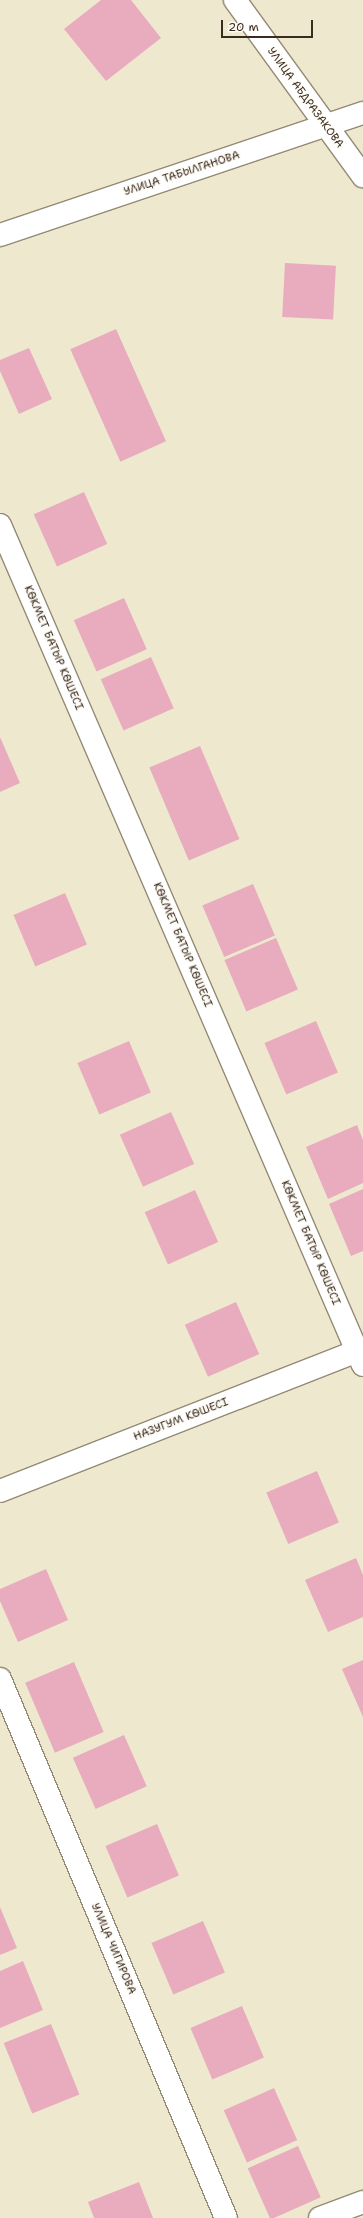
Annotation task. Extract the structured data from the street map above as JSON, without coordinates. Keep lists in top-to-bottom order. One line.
{"streets":{"street":["УЛИЦА АБДРАЗАКОВА","УЛИЦА ТАБЫЛГАНОВА","КӨКМЕТ БАТЫР КӨШЕСІ","НАЗУГУМ КӨШЕСІ","УЛИЦА ЧИГИРОВА"]},"crossings":[["УЛИЦА АБДРАЗАКОВА","УЛИЦА ТАБЫЛГАНОВА"],["КӨКМЕТ БАТЫР КӨШЕСІ","НАЗУГУМ КӨШЕСІ"]],"scale_bar":"20 m"}
